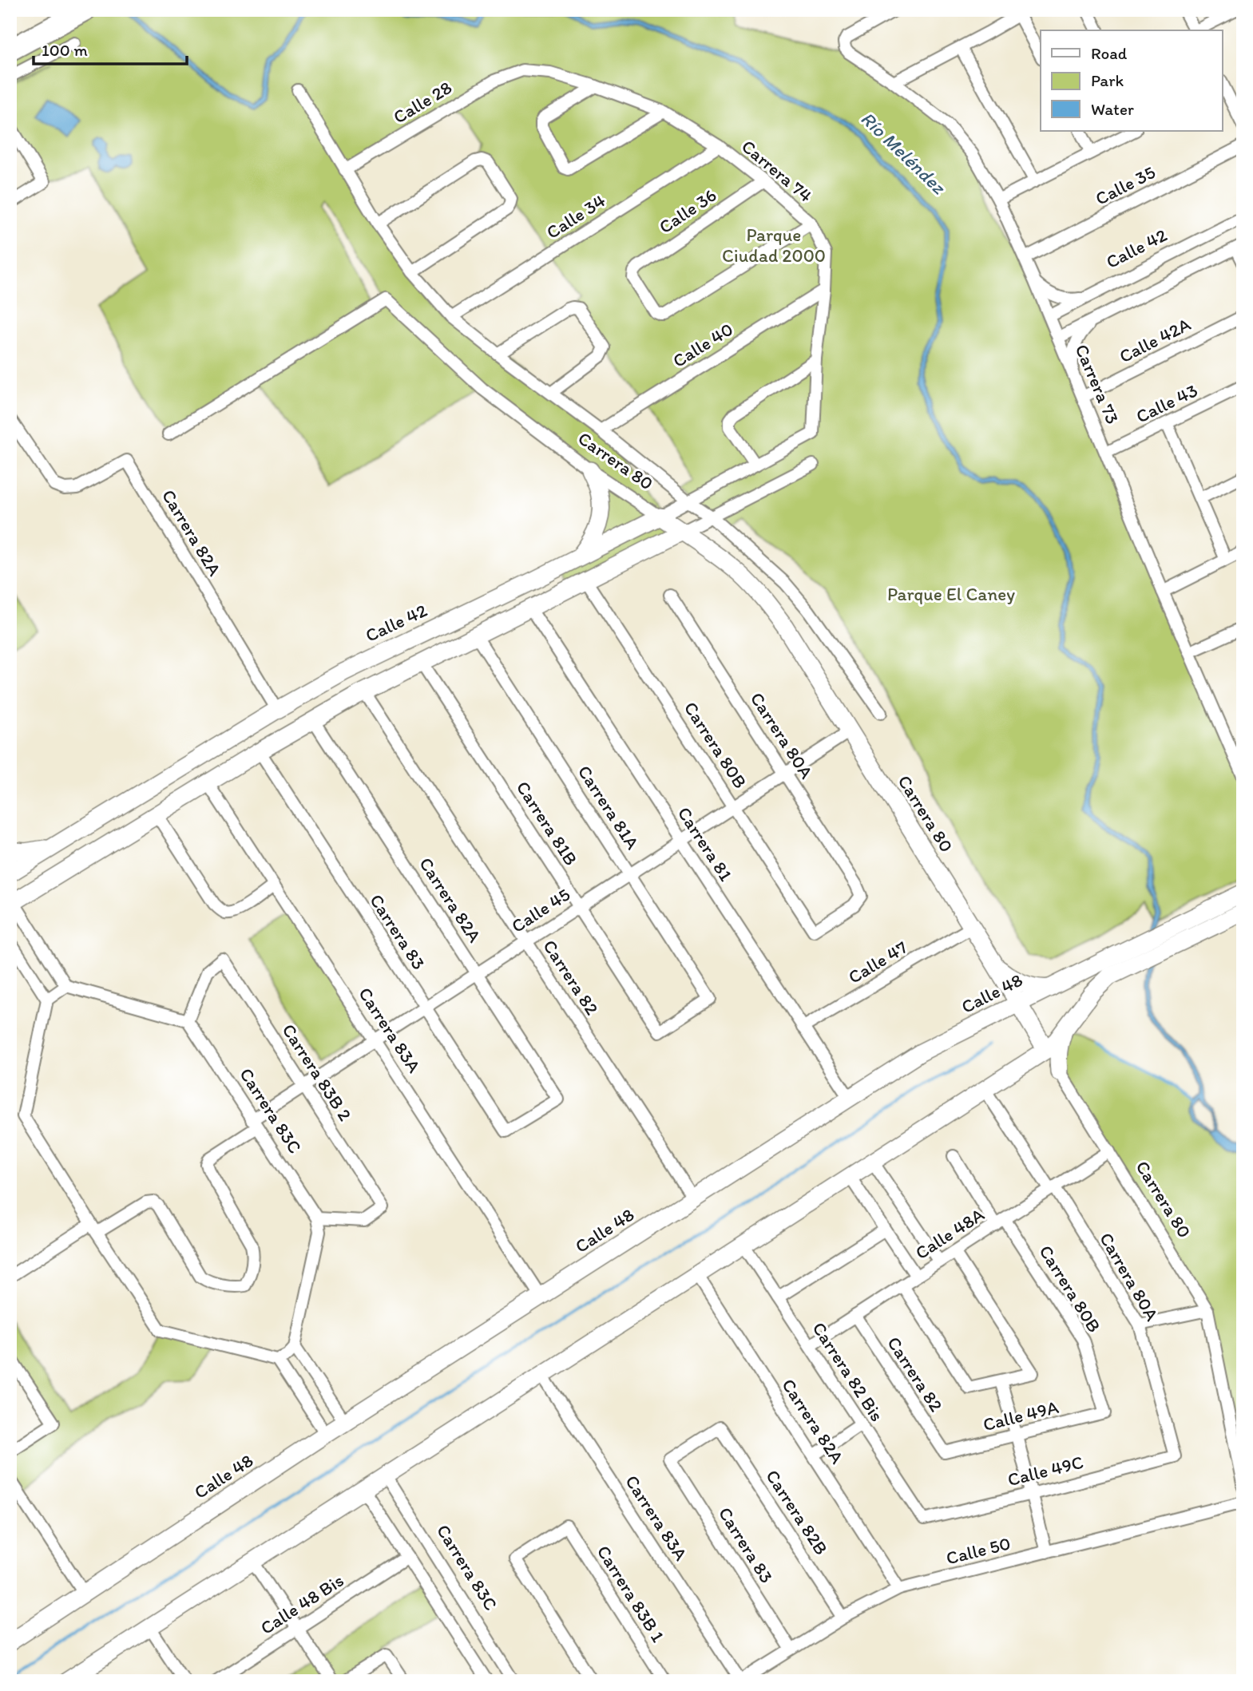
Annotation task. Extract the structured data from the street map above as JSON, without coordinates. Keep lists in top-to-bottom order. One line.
{"streets":{"main road":["Calle 42","Carrera 80","Calle 48"],"street":["Calle 28","Carrera 74","Calle 35","Calle 36","Calle 34","Calle 42A","Calle 40","Carrera 73","Calle 43","Carrera 82A","Carrera 80A","Carrera 80B","Carrera 81A","Carrera 81B","Carrera 81","Calle 45","Carrera 83","Calle 47","Carrera 82","Carrera 83A","Carrera 83B 2","Carrera 83C","Calle 48A","Carrera 82 Bis","Calle 49A","Calle 49C","Carrera 82B","Calle 50","Carrera 83B 1","Calle 48 Bis"]},"crossings":[["Calle 28","Carrera 74"],["Calle 28","Carrera 80"],["Carrera 74","Calle 36"],["Carrera 74","Calle 34"],["Carrera 74","Calle 42"],["Carrera 74","Calle 40"],["Calle 35","Carrera 73"],["Calle 34","Carrera 80"],["Calle 42","Carrera 73"],["Calle 42","Carrera 80"],["Calle 42","Carrera 82A"],["Calle 42A","Carrera 73"],["Calle 40","Carrera 80"],["Carrera 73","Calle 43"],["Carrera 80","Calle 45"],["Carrera 80","Calle 47"],["Carrera 80","Calle 48"],["Carrera 80","Calle 48A"],["Carrera 82A","Calle 45"],["Carrera 82A","Carrera 83"],["Carrera 82A","Calle 48"],["Carrera 82A","Calle 50"],["Carrera 80A","Carrera 80B"],["Carrera 80A","Calle 45"],["Carrera 80A","Calle 48"],["Carrera 80A","Calle 48A"],["Carrera 80A","Calle 49C"],["Carrera 80B","Calle 45"],["Carrera 80B","Calle 48A"],["Carrera 80B","Calle 49A"],["Carrera 81A","Carrera 81B"],["Carrera 81A","Calle 45"],["Carrera 81B","Calle 45"],["Carrera 81","Calle 45"],["Carrera 81","Calle 47"],["Carrera 81","Calle 48"],["Calle 45","Carrera 83"],["Calle 45","Carrera 82"],["Calle 45","Carrera 83A"],["Calle 45","Carrera 83B 2"],["Calle 45","Carrera 83C"],["Carrera 83","Carrera 82B"],["Carrera 83","Calle 50"],["Carrera 82","Calle 48"],["Carrera 82","Calle 48A"],["Carrera 82","Calle 49A"],["Calle 48","Carrera 83A"],["Calle 48","Carrera 83C"],["Calle 48","Carrera 82 Bis"],["Carrera 83A","Calle 50"],["Carrera 83B 2","Carrera 83C"],["Calle 48A","Carrera 82 Bis"],["Carrera 82 Bis","Calle 49C"],["Carrera 82B","Calle 50"]],"water":["Río Meléndez"],"parks":["Parque Ciudad 2000","Parque El Caney"],"legend":["Road","Park","Water"],"scale_bar":"100 m"}
